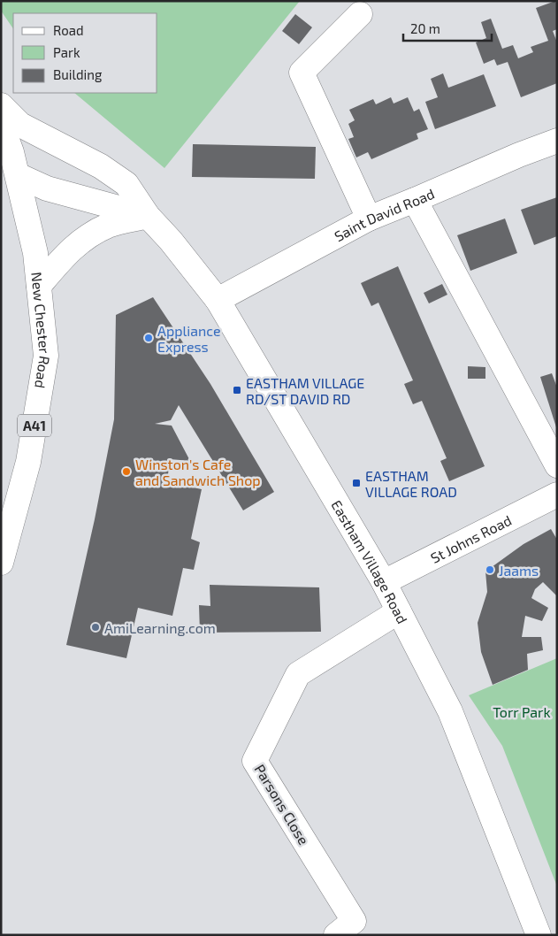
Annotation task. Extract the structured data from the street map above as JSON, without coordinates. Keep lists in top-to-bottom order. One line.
{"streets":{"main road":["Saint David Road","New Chester Road","A41","St Johns Road","Eastham Village Road","Parsons Close"]},"crossings":[["Saint David Road","Eastham Village Road"],["St Johns Road","Eastham Village Road"],["Eastham Village Road","Parsons Close"]],"parks":["Torr Park"],"places":{"other":["Appliance Express","Winston's Cafe and Sandwich Shop","Jaams","AmiLearning.com"],"transit":["EASTHAM VILLAGE RD/ST DAVID RD","EASTHAM VILLAGE ROAD"]},"legend":["Road","Park","Building"],"scale_bar":"20 m"}
